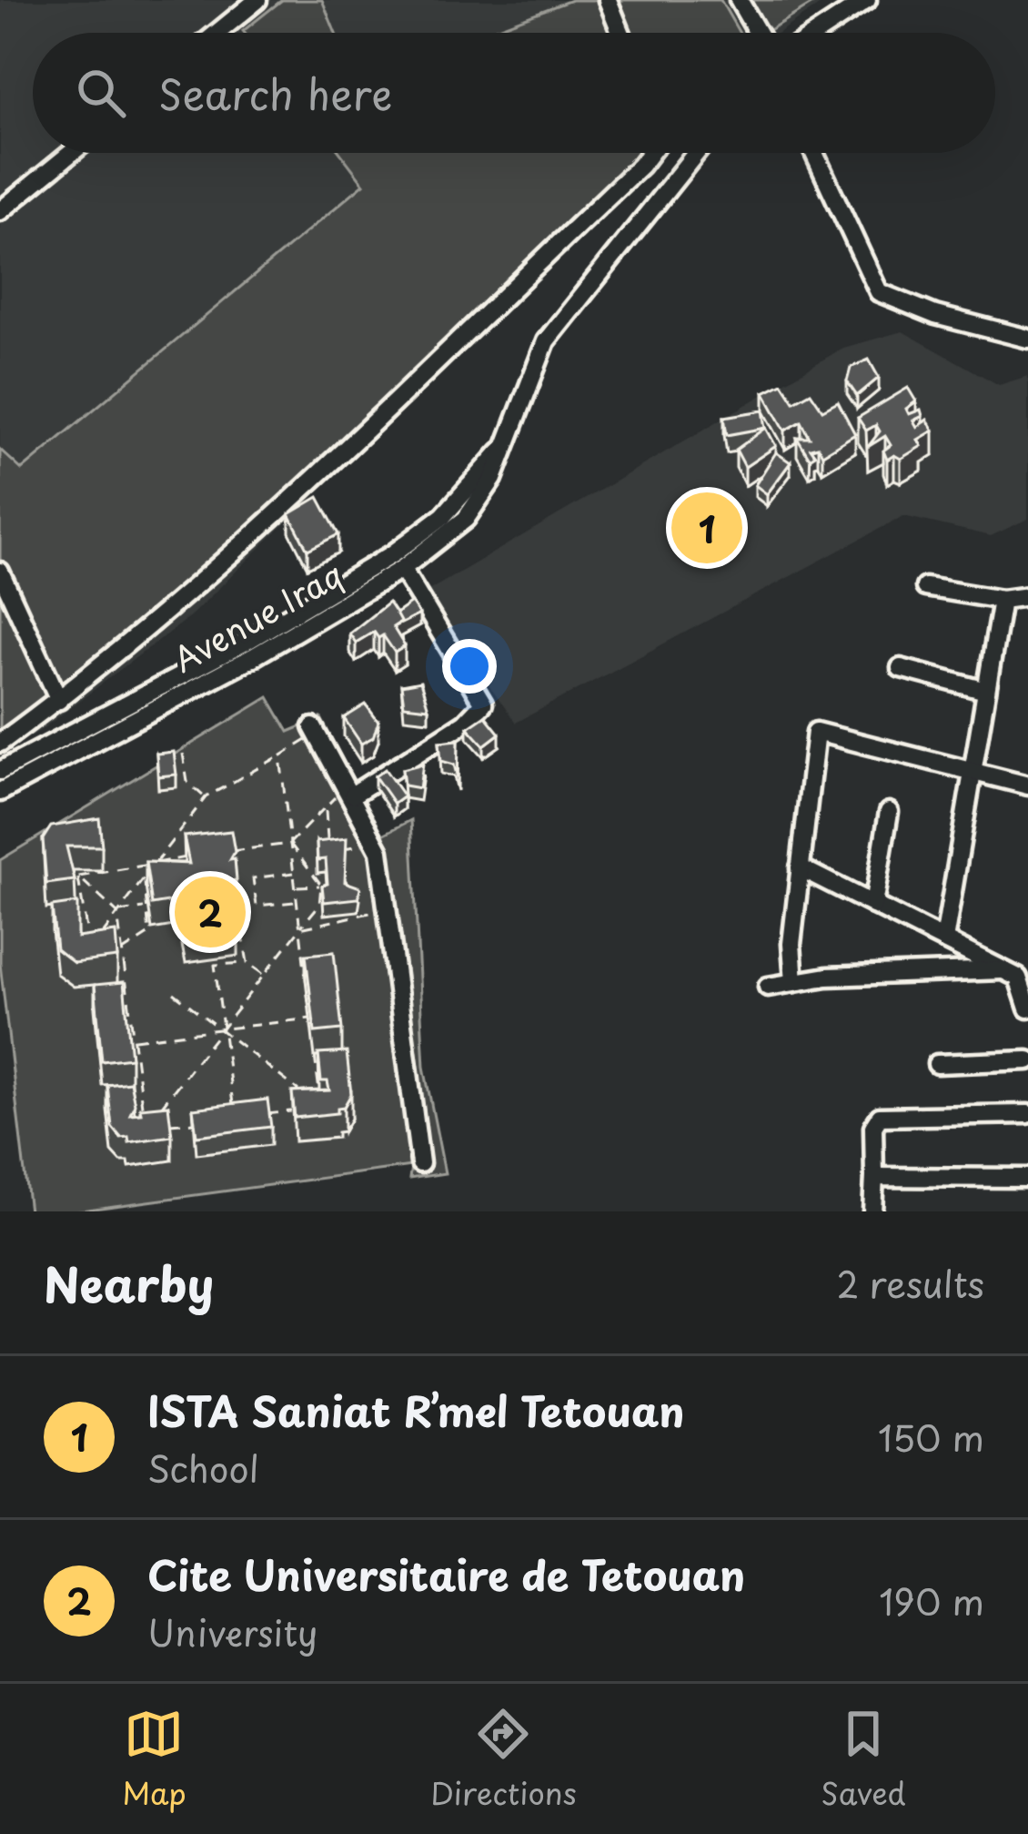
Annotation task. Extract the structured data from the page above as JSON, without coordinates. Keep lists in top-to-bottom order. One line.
{"streets":{"street":["Avenue Iraq"]},"page":{"search":"Search here","pins":["1","2"],"heading":["Nearby","2 results"],"list":[{"mark":"1","name":"ISTA Saniat R’mel Tetouan","note":"School","value":"150 m"},{"mark":"2","name":"Cite Universitaire de Tetouan","note":"University","value":"190 m"}],"nav":["Map","Directions","Saved"]}}
